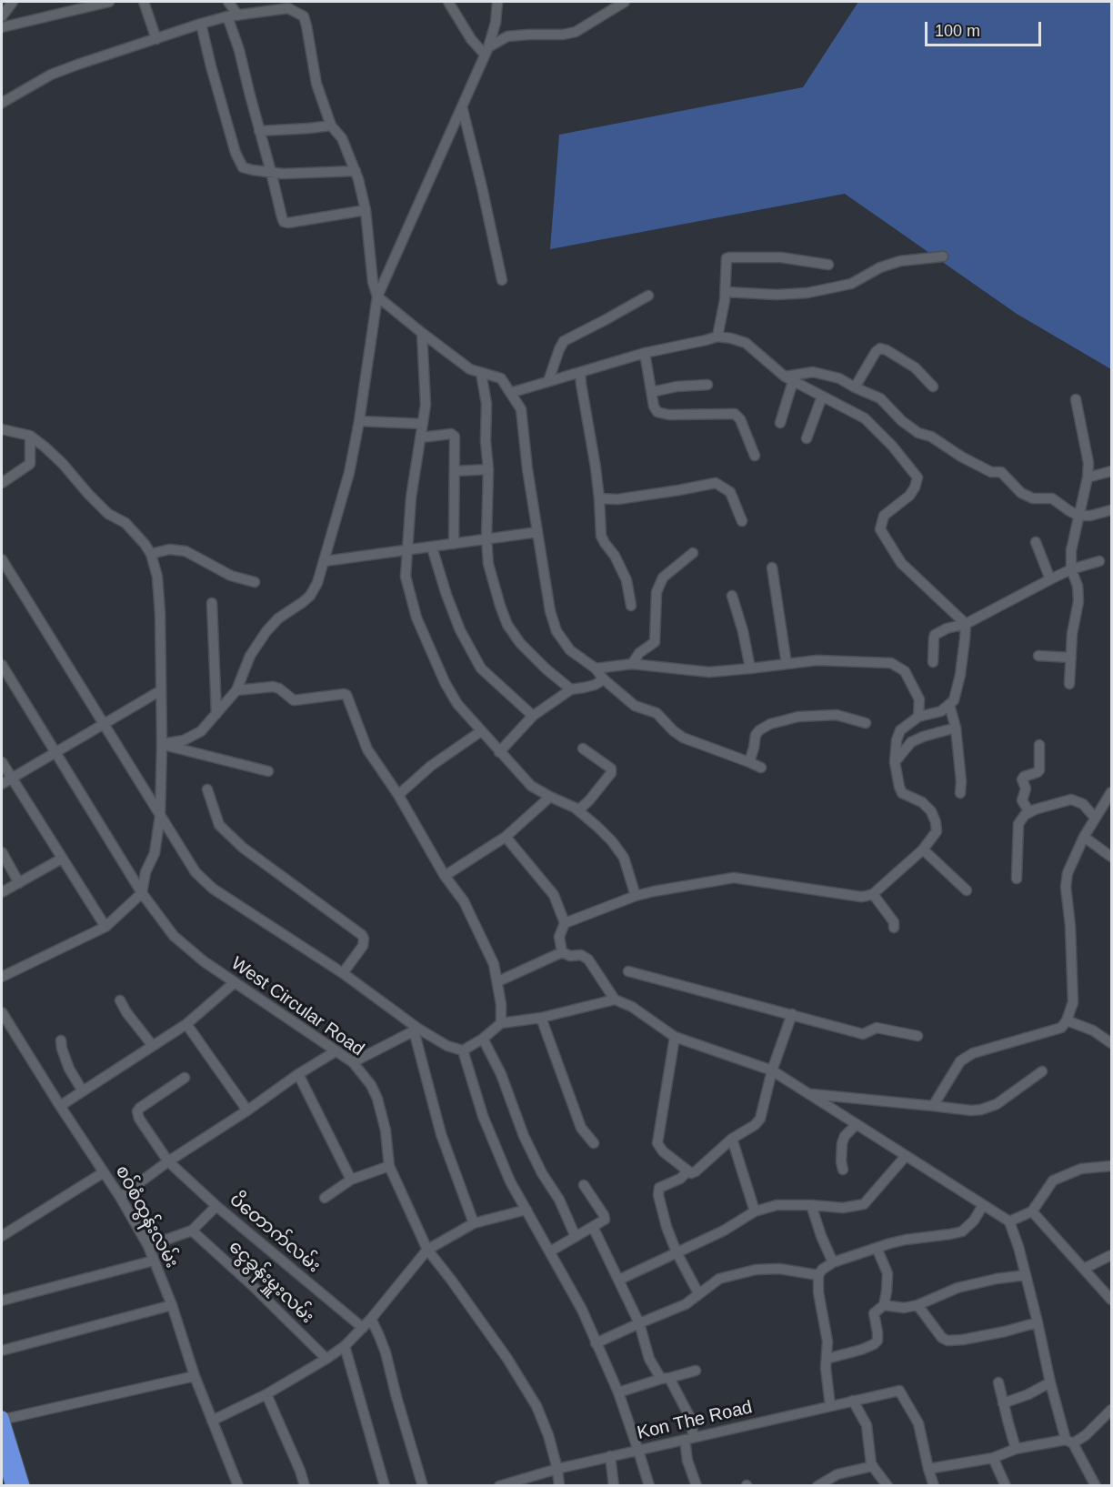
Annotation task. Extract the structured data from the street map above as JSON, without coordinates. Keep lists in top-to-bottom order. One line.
{"streets":{"street":["West Circular Road","စဝ်စံထွန်းလမ်း","ပိတောက်လမ်း","ငွေခွန်းမှူးလမ်း","Kon The Road"]},"crossings":[["West Circular Road","Kon The Road"]],"scale_bar":"100 m"}
